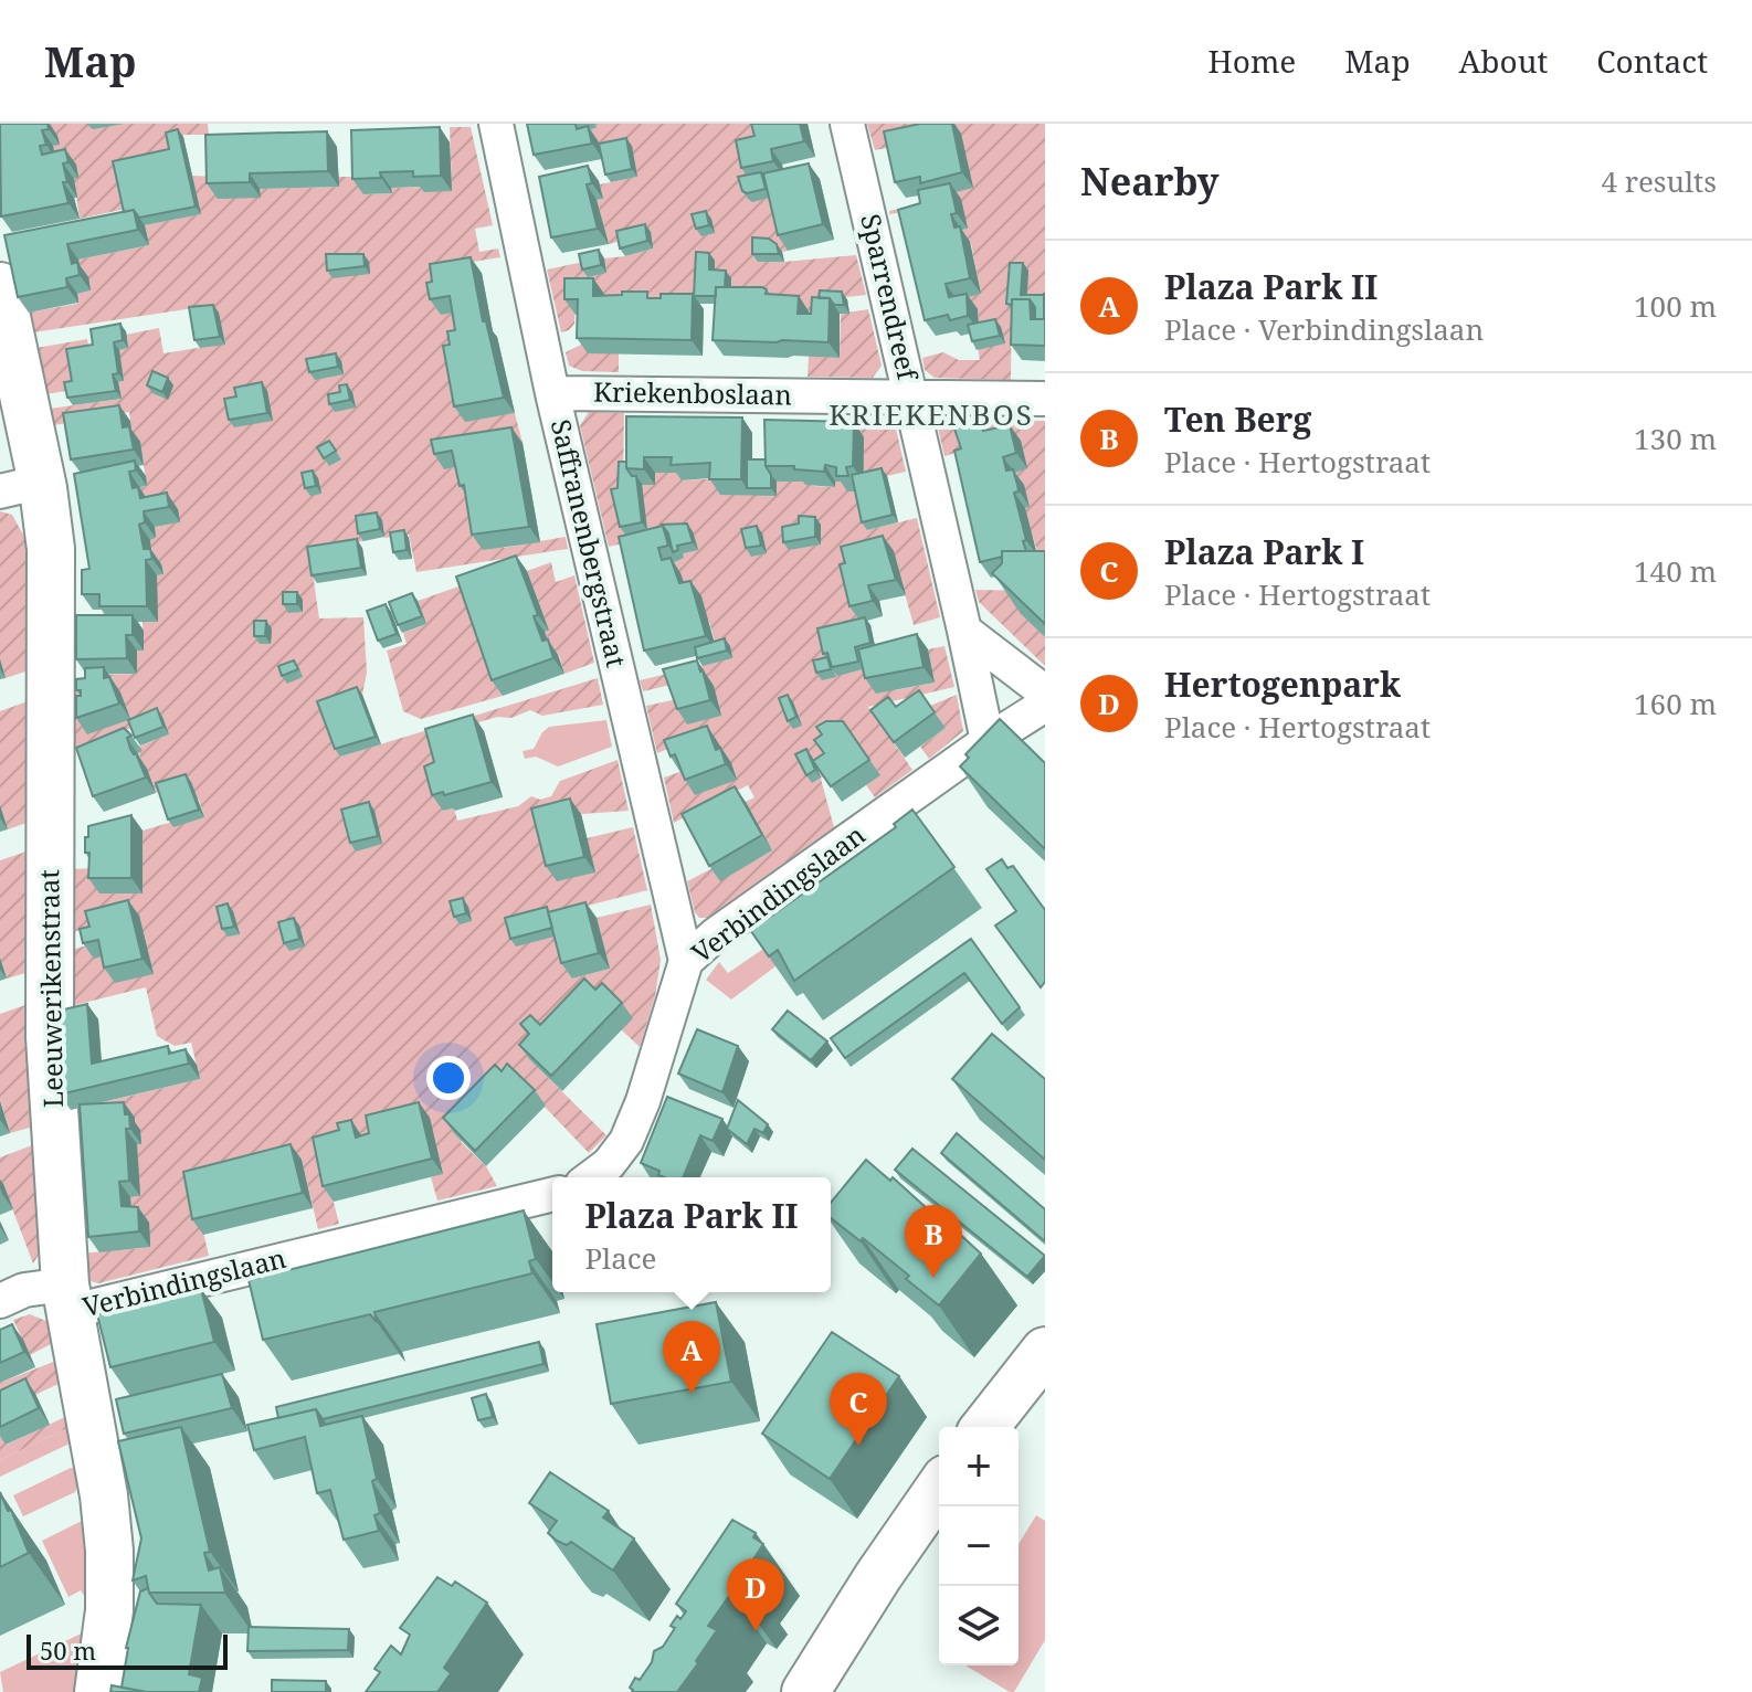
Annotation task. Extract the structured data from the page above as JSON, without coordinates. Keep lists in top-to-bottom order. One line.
{"streets":{"street":["Sparrendreef","Kriekenboslaan","Saffranenbergstraat","Verbindingslaan","Leeuwerikenstraat"]},"crossings":[["Sparrendreef","Kriekenboslaan"],["Kriekenboslaan","Saffranenbergstraat"],["Saffranenbergstraat","Verbindingslaan"],["Verbindingslaan","Leeuwerikenstraat"]],"districts":["KRIEKENBOS"],"scale_bar":"50 m","page":{"header":"Map","nav":["Home","Map","About","Contact"],"heading":["Nearby","4 results"],"list":[{"mark":"A","name":"Plaza Park II","note":"Place · Verbindingslaan","value":"100 m"},{"mark":"B","name":"Ten Berg","note":"Place · Hertogstraat","value":"130 m"},{"mark":"C","name":"Plaza Park I","note":"Place · Hertogstraat","value":"140 m"},{"mark":"D","name":"Hertogenpark","note":"Place · Hertogstraat","value":"160 m"}],"popup":["Plaza Park II","Place"],"pins":["B","A","C","D"],"map_buttons":["+","−"],"scale":"50 m"}}
